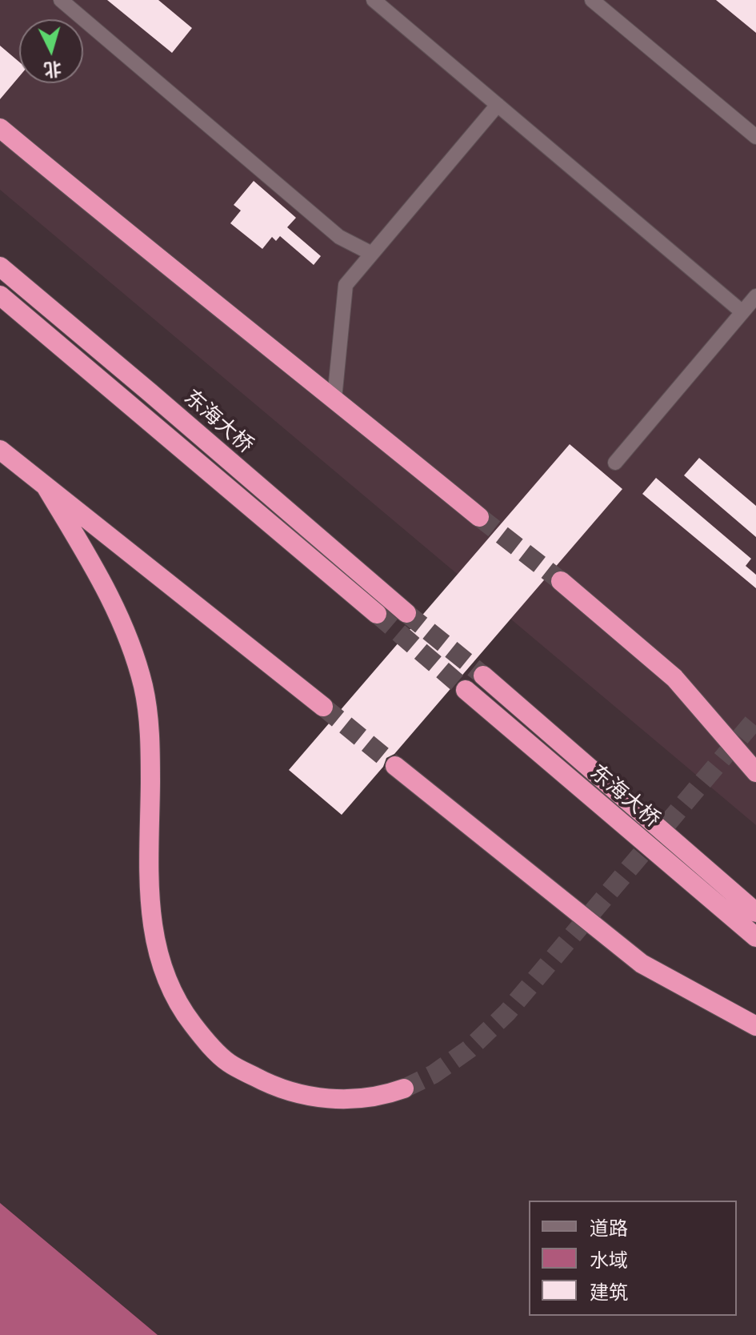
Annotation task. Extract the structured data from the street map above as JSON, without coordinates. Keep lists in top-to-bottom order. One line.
{"streets":{"highway":["东海大桥"]},"legend":["道路","水域","建筑"],"north":"bottom"}
